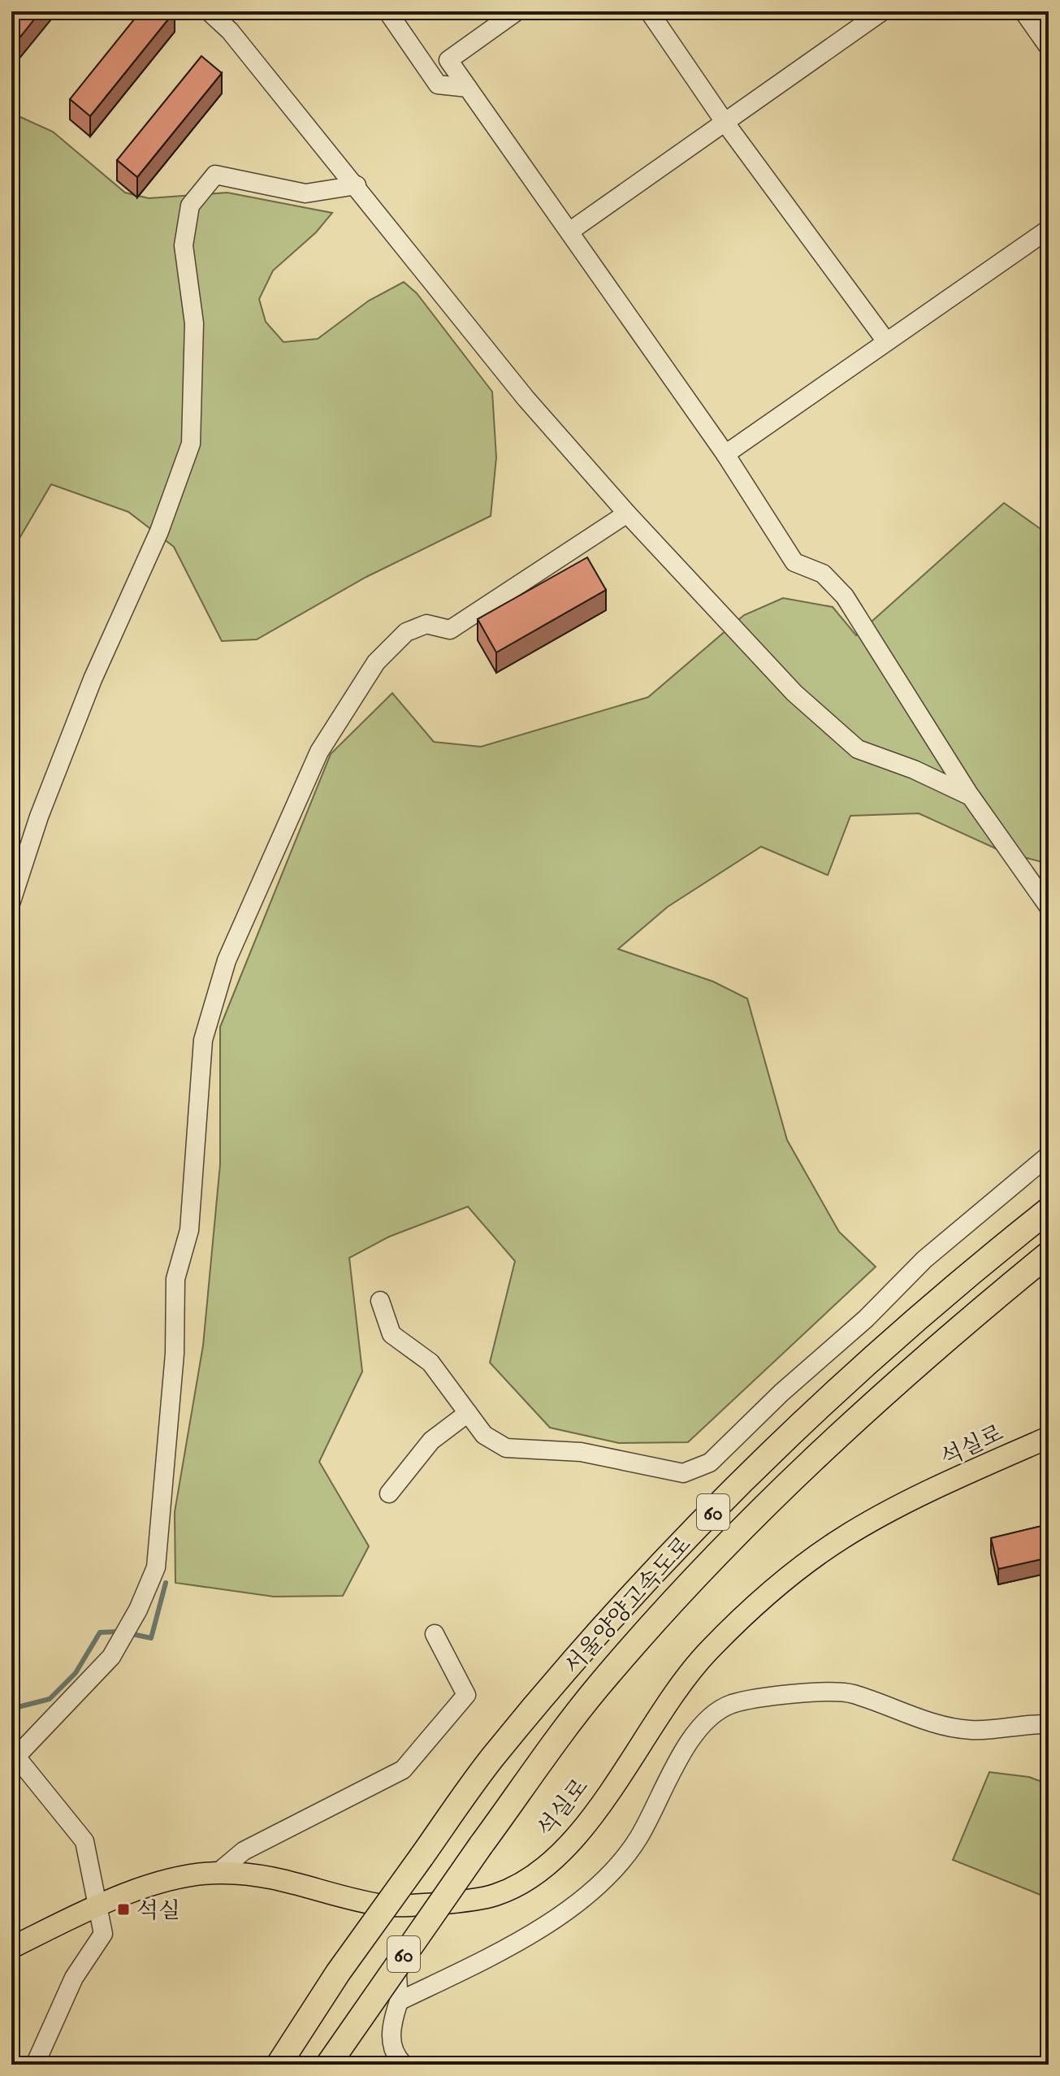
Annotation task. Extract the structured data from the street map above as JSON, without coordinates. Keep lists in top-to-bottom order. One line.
{"streets":{"highway":["60","서울양양고속도로"],"main road":["석실로"]},"places":{"transit":["석실"]}}
